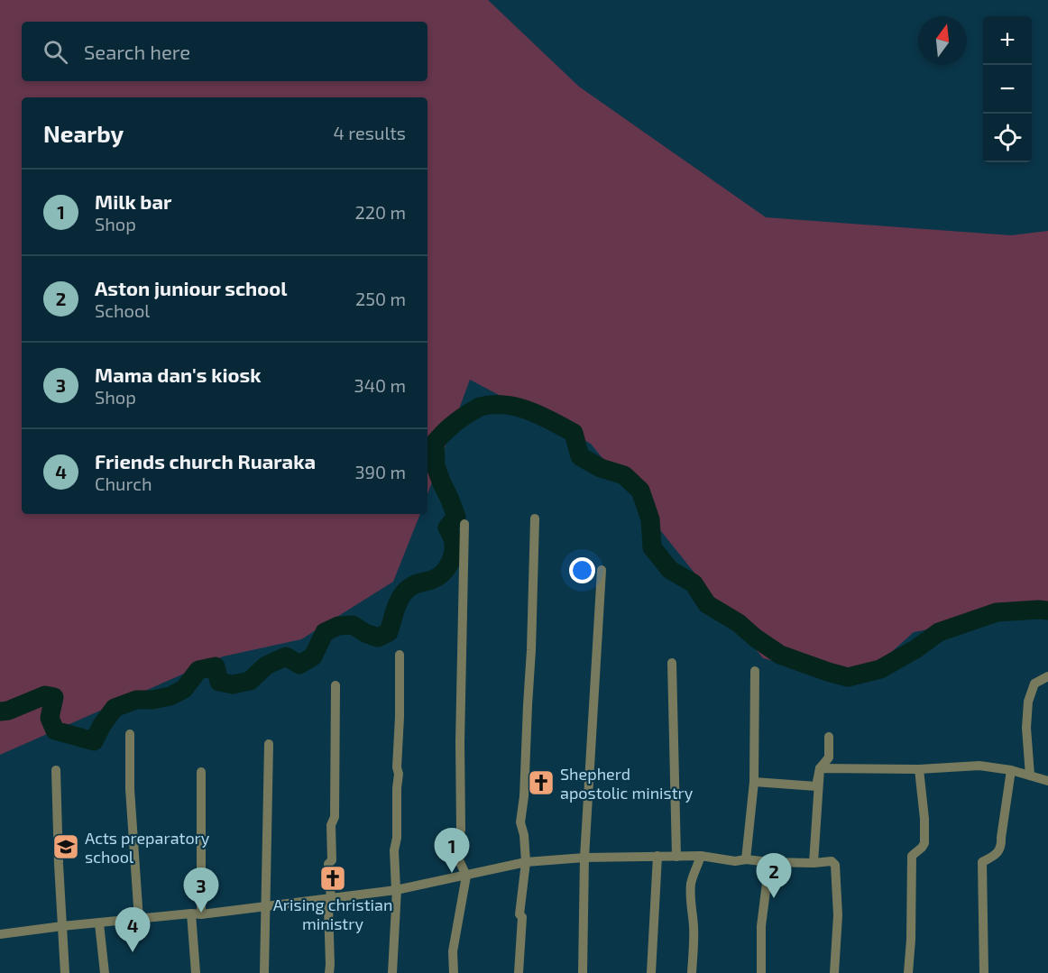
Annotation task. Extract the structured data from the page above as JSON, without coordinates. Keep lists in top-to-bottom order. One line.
{"places":{"church":["Shepherd apostolic ministry","Arising christian ministry"],"school or university":["Acts preparatory school"]},"north":"top","page":{"map_buttons":["+","−"],"search":"Search here","heading":["Nearby","4 results"],"list":[{"mark":"1","name":"Milk bar","note":"Shop","value":"220 m"},{"mark":"2","name":"Aston juniour school","note":"School","value":"250 m"},{"mark":"3","name":"Mama dan's kiosk","note":"Shop","value":"340 m"},{"mark":"4","name":"Friends church Ruaraka","note":"Church","value":"390 m"}],"pins":["1","2","3","4"]}}
